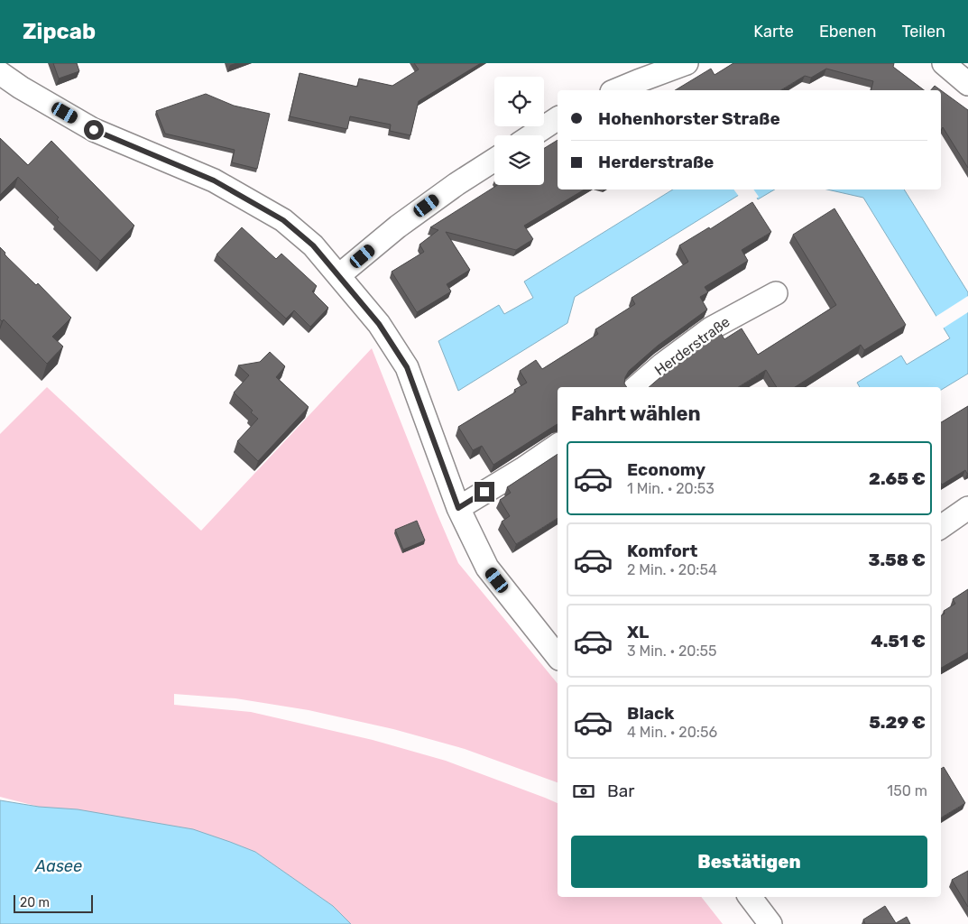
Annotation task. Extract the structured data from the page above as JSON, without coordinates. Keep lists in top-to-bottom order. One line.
{"streets":{"street":["Herderstraße"]},"water":["Aasee"],"scale_bar":"20 m","page":{"header":"Zipcab","nav":["Karte","Ebenen","Teilen"],"banner":["Hohenhorster Straße","Herderstraße"],"heading":"Fahrt wählen","list":[{"name":"Economy","note":"1 Min. · 20:53","value":"2.65 €"},{"name":"Komfort","note":"2 Min. · 20:54","value":"3.58 €"},{"name":"XL","note":"3 Min. · 20:55","value":"4.51 €"},{"name":"Black","note":"4 Min. · 20:56","value":"5.29 €"}],"pay":["Bar","150 m"],"buttons":"Bestätigen","scale":"20 m"}}
